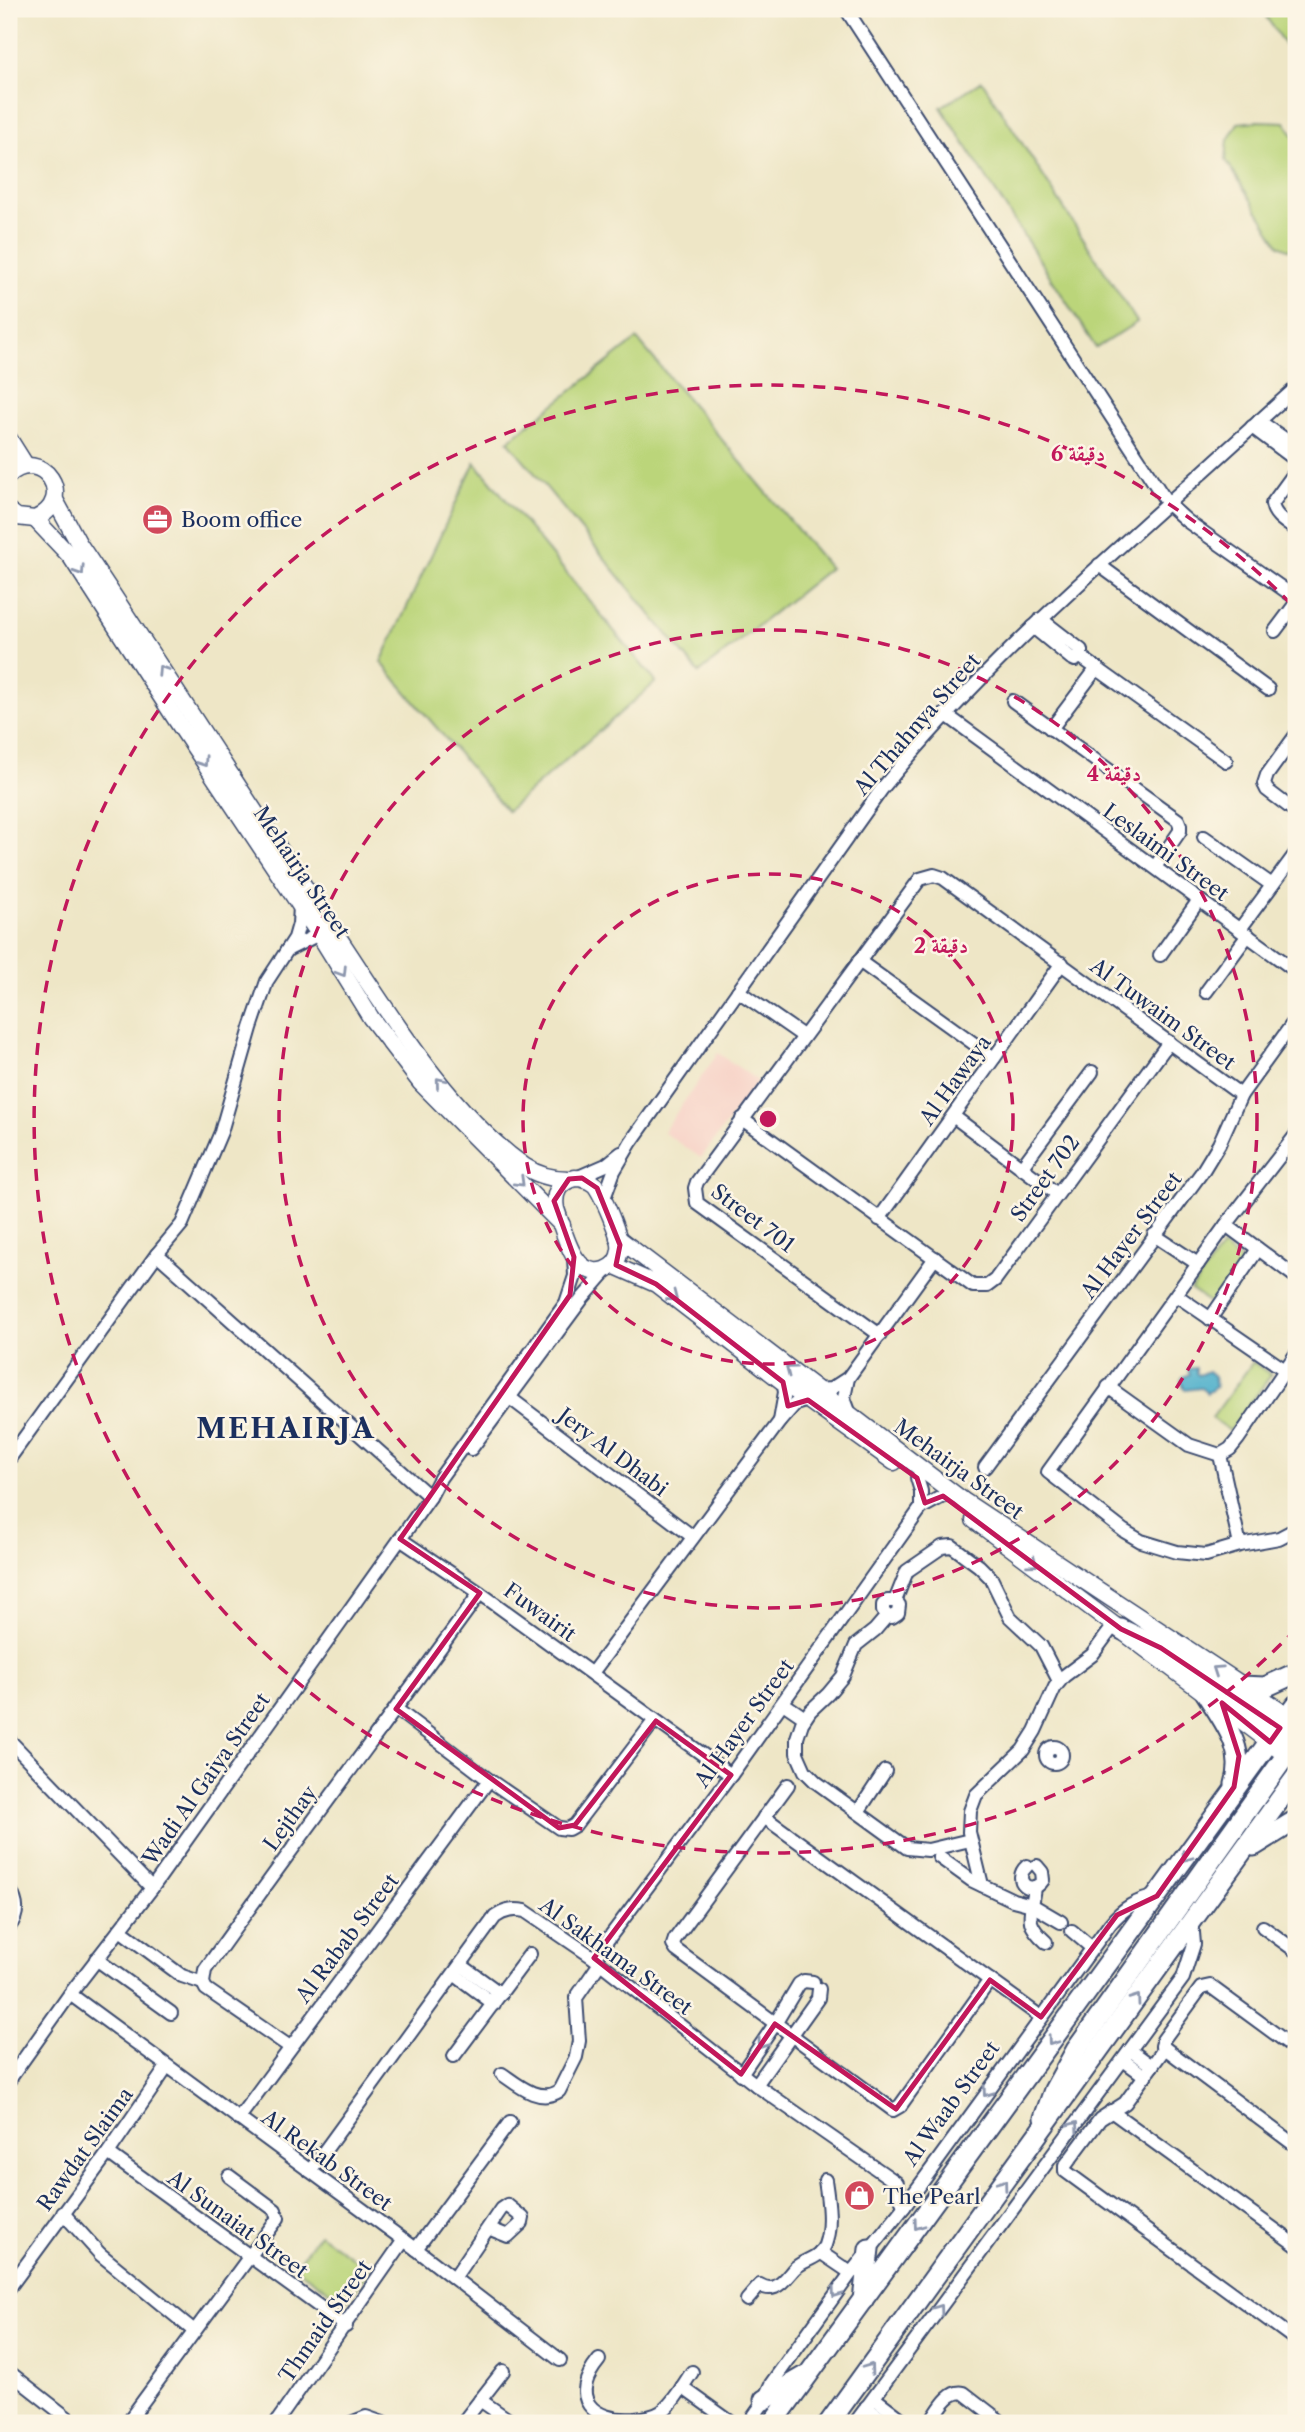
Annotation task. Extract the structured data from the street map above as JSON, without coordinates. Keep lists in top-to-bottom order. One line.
{"streets":{"street":["Al Thahnya Street","Leslaimi Street","Mehairja Street","Al Tuwaim Street","Al Hawaya","Street 702","Street 701","Al Hayer Street","Jery Al Dhabi","Fuwairit","Wadi Al Gaiya Street","Lejthay","Al Rabab Street","Al Sakhama Street","Al Waab Street","Rawdat Slaima","Al Rekab Street","Al Sunaiat Street","Thmaid Street"]},"crossings":[["Al Thahnya Street","Leslaimi Street"],["Al Thahnya Street","Mehairja Street"],["Mehairja Street","Al Hayer Street"],["Mehairja Street","Wadi Al Gaiya Street"],["Al Tuwaim Street","Al Hawaya"],["Al Tuwaim Street","Street 702"],["Al Tuwaim Street","Street 701"],["Al Tuwaim Street","Al Hayer Street"],["Al Hawaya","Street 702"],["Al Hawaya","Street 701"],["Street 702","Street 701"],["Al Hayer Street","Fuwairit"],["Al Hayer Street","Al Sakhama Street"],["Jery Al Dhabi","Wadi Al Gaiya Street"],["Fuwairit","Wadi Al Gaiya Street"],["Fuwairit","Lejthay"],["Wadi Al Gaiya Street","Al Rekab Street"],["Al Rabab Street","Al Rekab Street"],["Al Sakhama Street","Al Rekab Street"],["Rawdat Slaima","Al Rekab Street"],["Rawdat Slaima","Al Sunaiat Street"],["Al Rekab Street","Thmaid Street"],["Al Sunaiat Street","Thmaid Street"]],"districts":["MEHAIRJA"],"places":{"office":["Boom office"],"shop":["The Pearl"]},"rings":["6 دقيقة","4 دقيقة","2 دقيقة"]}
